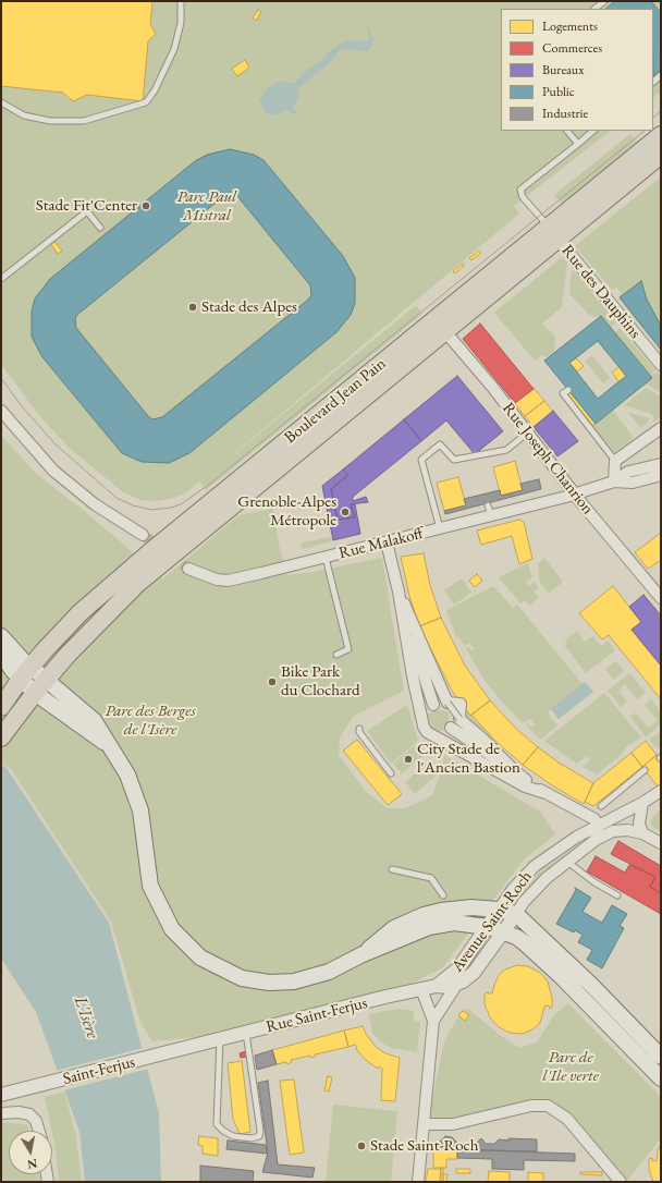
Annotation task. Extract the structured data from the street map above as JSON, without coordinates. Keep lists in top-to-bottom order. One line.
{"streets":{"main road":["Boulevard Jean Pain"],"street":["Rue des Dauphins","Rue Joseph Chanrion","Rue Malakoff","Avenue Saint-Roch","Rue Saint-Ferjus","Saint-Ferjus"]},"crossings":[["Rue des Dauphins","Boulevard Jean Pain"],["Boulevard Jean Pain","Rue Joseph Chanrion"],["Rue Joseph Chanrion","Rue Malakoff"],["Avenue Saint-Roch","Rue Saint-Ferjus"],["Rue Saint-Ferjus","Saint-Ferjus"]],"water":["L'Isère"],"parks":["Parc Paul Mistral","Parc des Berges de l'Isère","Parc de l'Ile verte"],"places":["Stade Fit'Center","Stade des Alpes","Grenoble-Alpes Métropole","Bike Park du Clochard","City Stade de l'Ancien Bastion","Stade Saint-Roch"],"legend":["Logements","Commerces","Bureaux","Public","Industrie"],"north":"bottom"}
